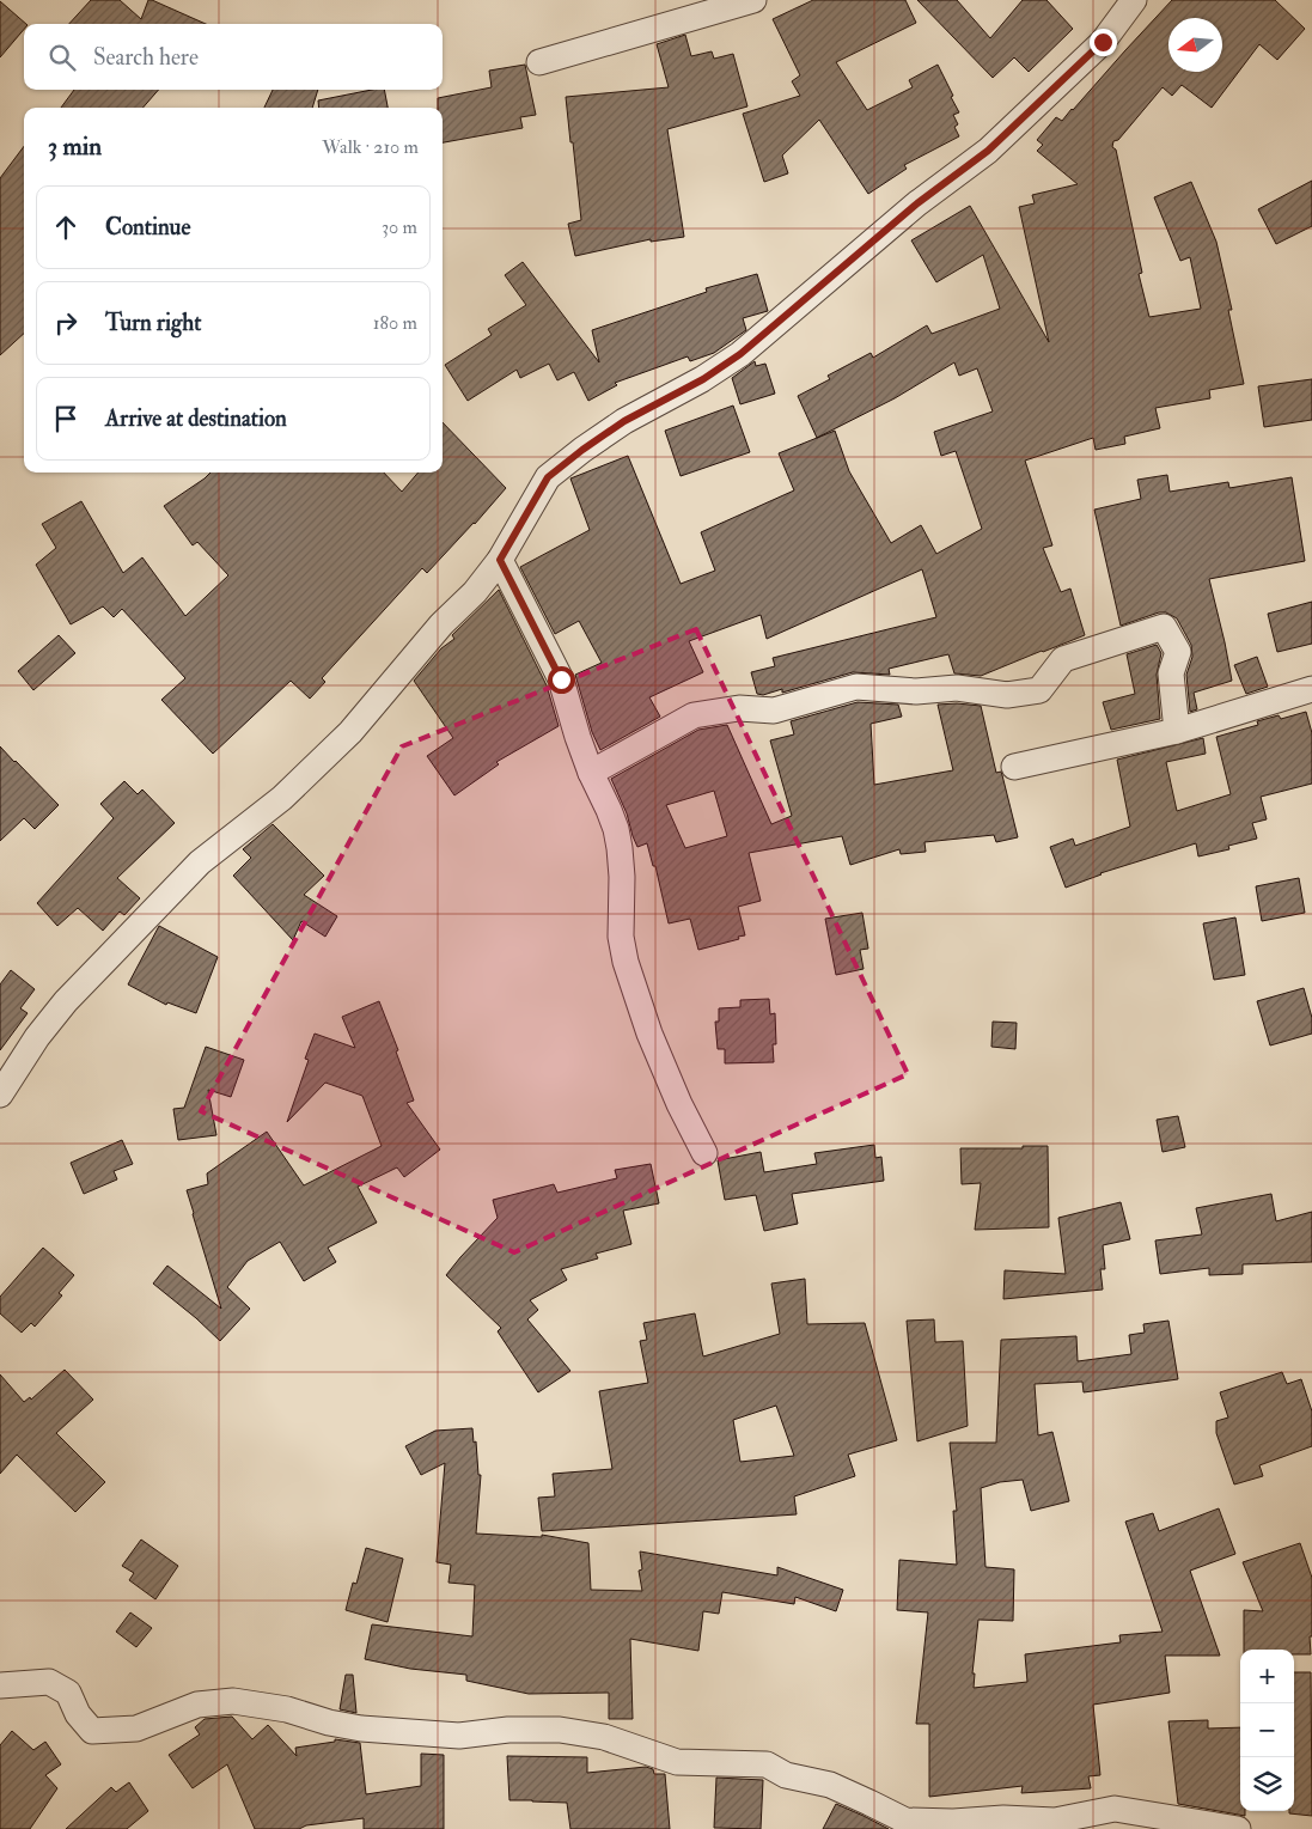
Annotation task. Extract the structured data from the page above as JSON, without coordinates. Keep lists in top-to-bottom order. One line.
{"north":"left","page":{"search":"Search here","heading":["3 min","Walk · 210 m"],"list":[["Continue","30 m"],["Turn right","180 m"],"Arrive at destination"],"map_buttons":["+","−"]}}
